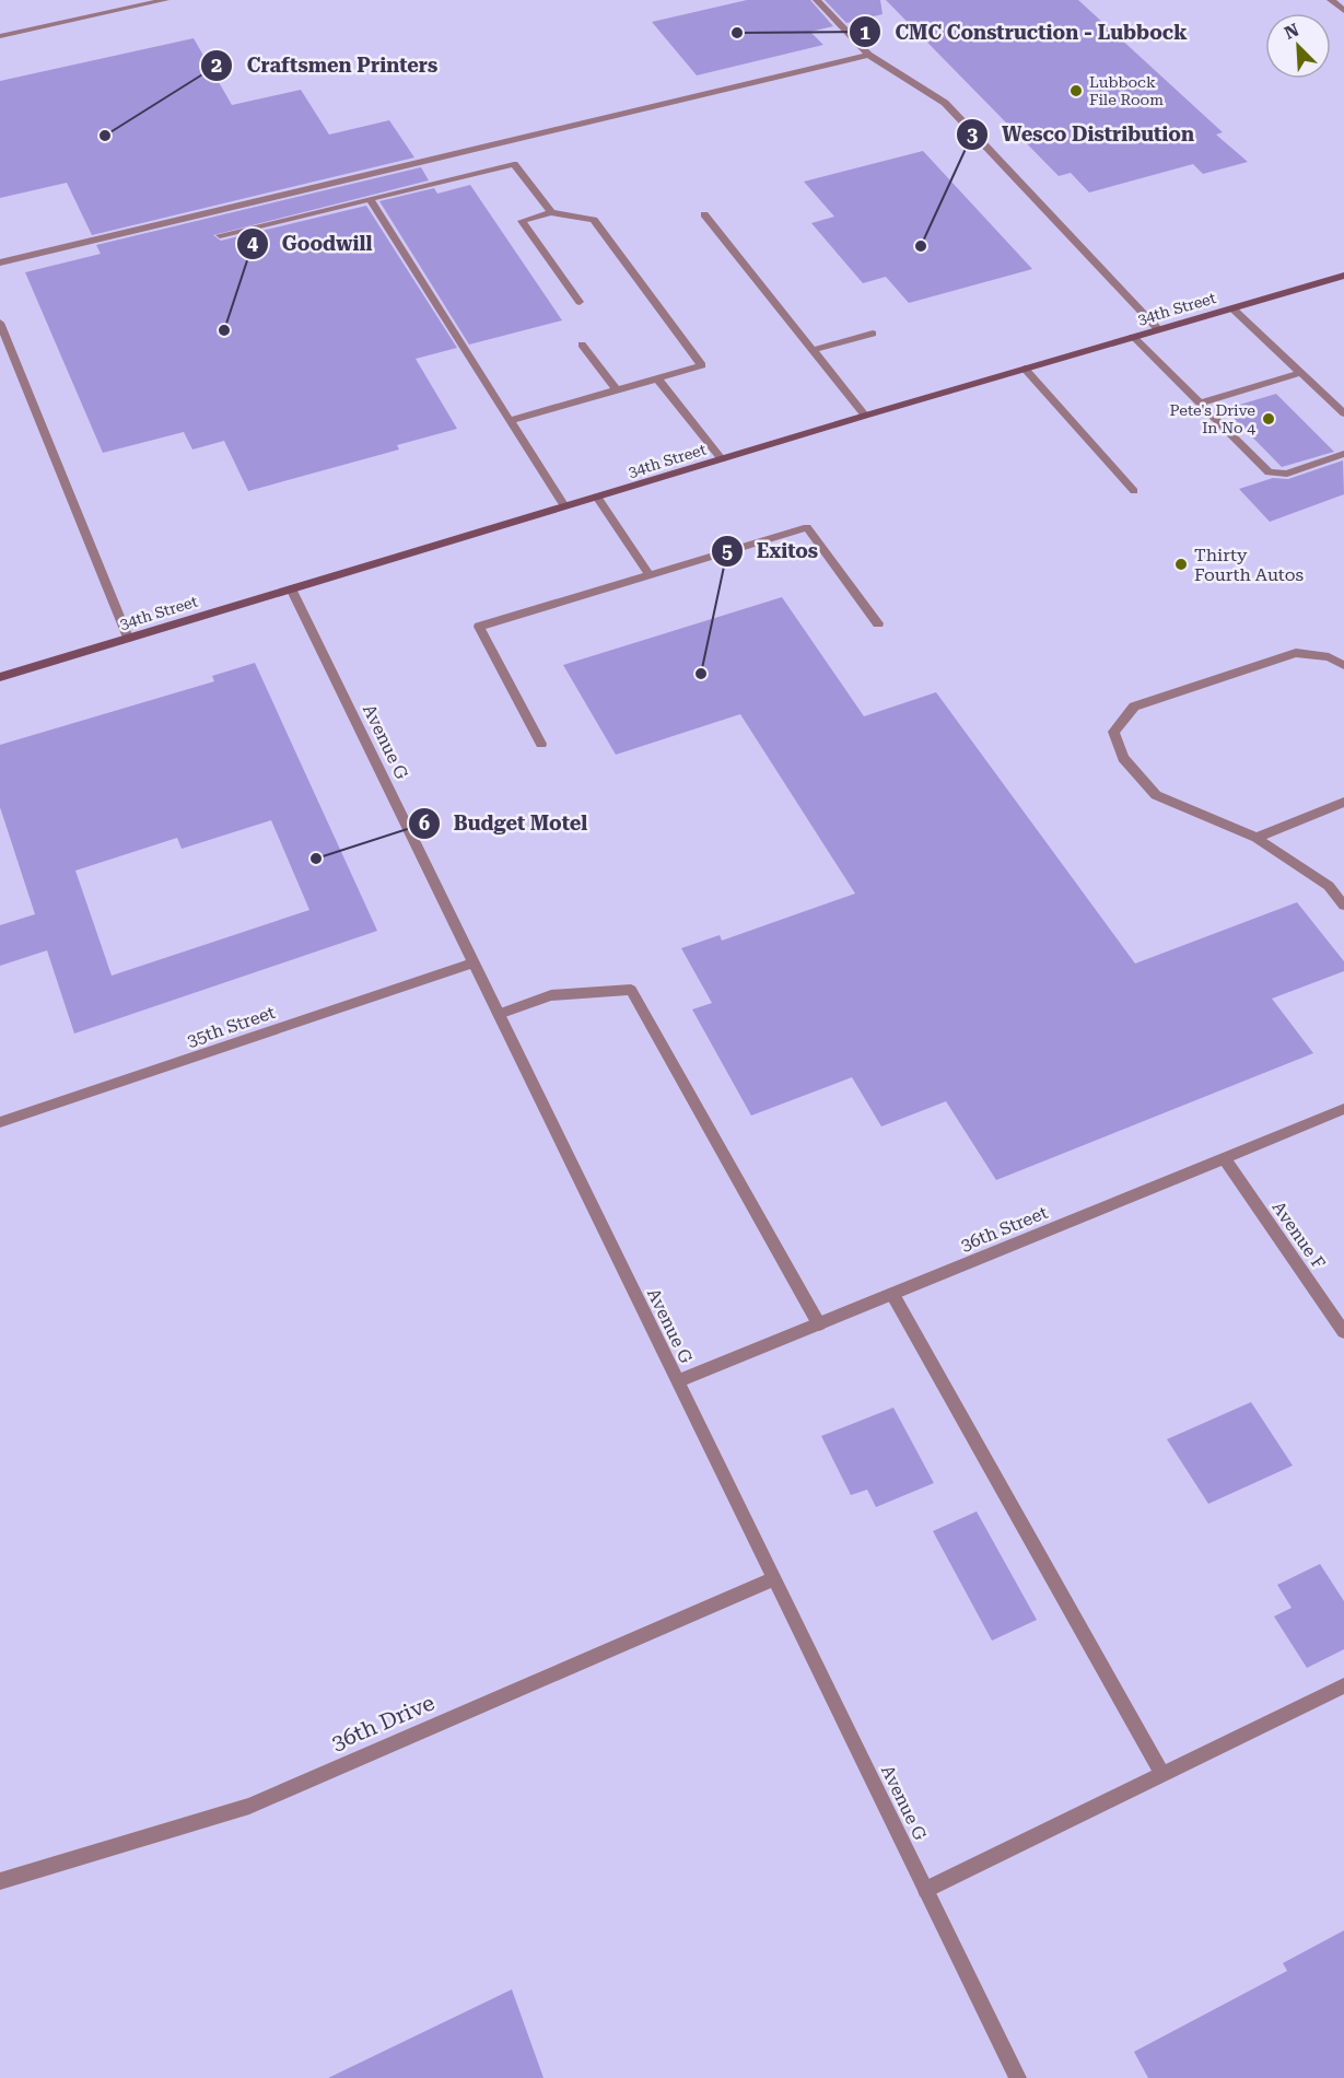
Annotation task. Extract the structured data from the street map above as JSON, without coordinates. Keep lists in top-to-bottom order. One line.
{"streets":{"main road":["34th Street"],"street":["Avenue G","35th Street","36th Street","Avenue F","36th Drive"]},"crossings":[["34th Street","Avenue G"],["Avenue G","35th Street"],["Avenue G","36th Street"],["Avenue G","36th Drive"],["36th Street","Avenue F"]],"places":["CMC Construction - Lubbock","Lubbock File Room","Craftsmen Printers","Wesco Distribution","Goodwill","Pete's Drive In No 4","Thirty Fourth Autos","Exitos","Budget Motel"],"north":"top left"}
